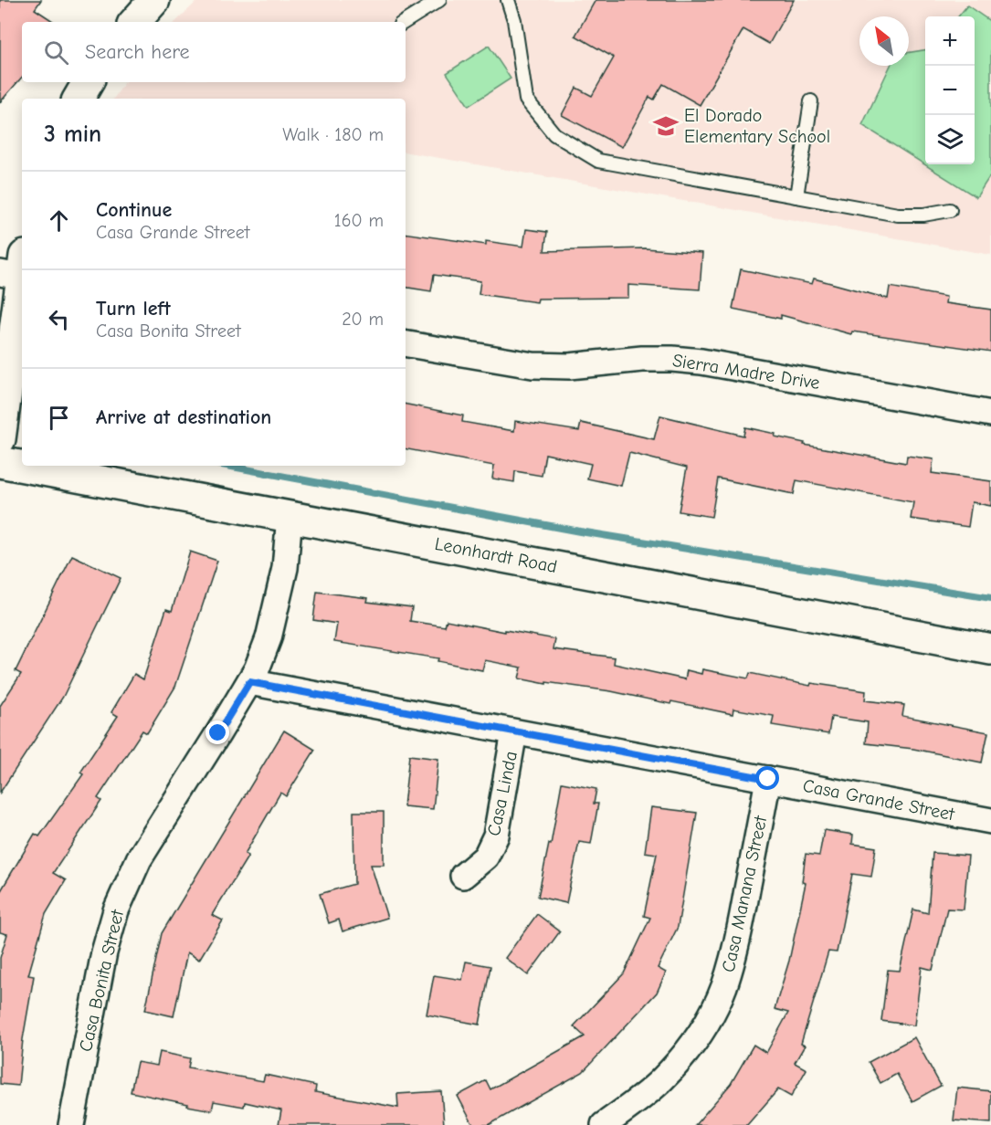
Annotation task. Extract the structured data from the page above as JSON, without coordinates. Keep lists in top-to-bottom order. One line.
{"streets":{"street":["Sierra Madre Drive","Leonhardt Road","Casa Linda","Casa Grande Street","Casa Manana Street","Casa Bonita Street"]},"crossings":[["Leonhardt Road","Casa Bonita Street"],["Casa Linda","Casa Grande Street"],["Casa Grande Street","Casa Manana Street"],["Casa Grande Street","Casa Bonita Street"]],"places":{"school or university":["El Dorado Elementary School"]},"north":"top left","page":{"map_buttons":["+","−"],"search":"Search here","heading":["3 min","Walk · 180 m"],"list":[["Continue","Casa Grande Street","160 m"],["Turn left","Casa Bonita Street","20 m"],"Arrive at destination"]}}
